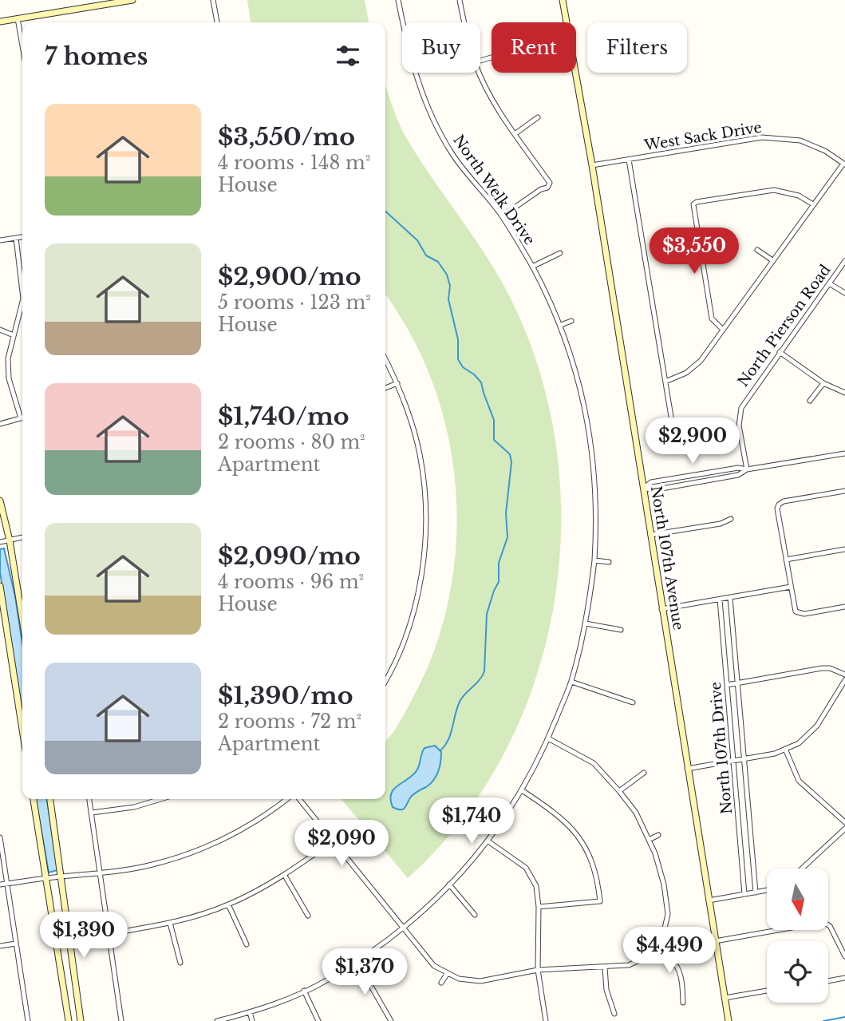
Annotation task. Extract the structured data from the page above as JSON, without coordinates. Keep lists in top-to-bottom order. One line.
{"streets":{"main road":["North 107th Avenue"],"street":["West Sack Drive","North Welk Drive","North Pierson Road","North 107th Drive"]},"crossings":[["West Sack Drive","North 107th Avenue"]],"north":"bottom","page":{"chip":["Buy","Rent","Filters"],"heading":"7 homes","list":[{"name":"$3,550/mo","note":"4 rooms · 148 m² · House"},{"name":"$2,900/mo","note":"5 rooms · 123 m² · House"},{"name":"$1,740/mo","note":"2 rooms · 80 m² · Apartment"},{"name":"$2,090/mo","note":"4 rooms · 96 m² · House"},{"name":"$1,390/mo","note":"2 rooms · 72 m² · Apartment"}],"price":["$3,550","$2,900","$1,740","$2,090","$1,390","$4,490","$1,370"]}}
